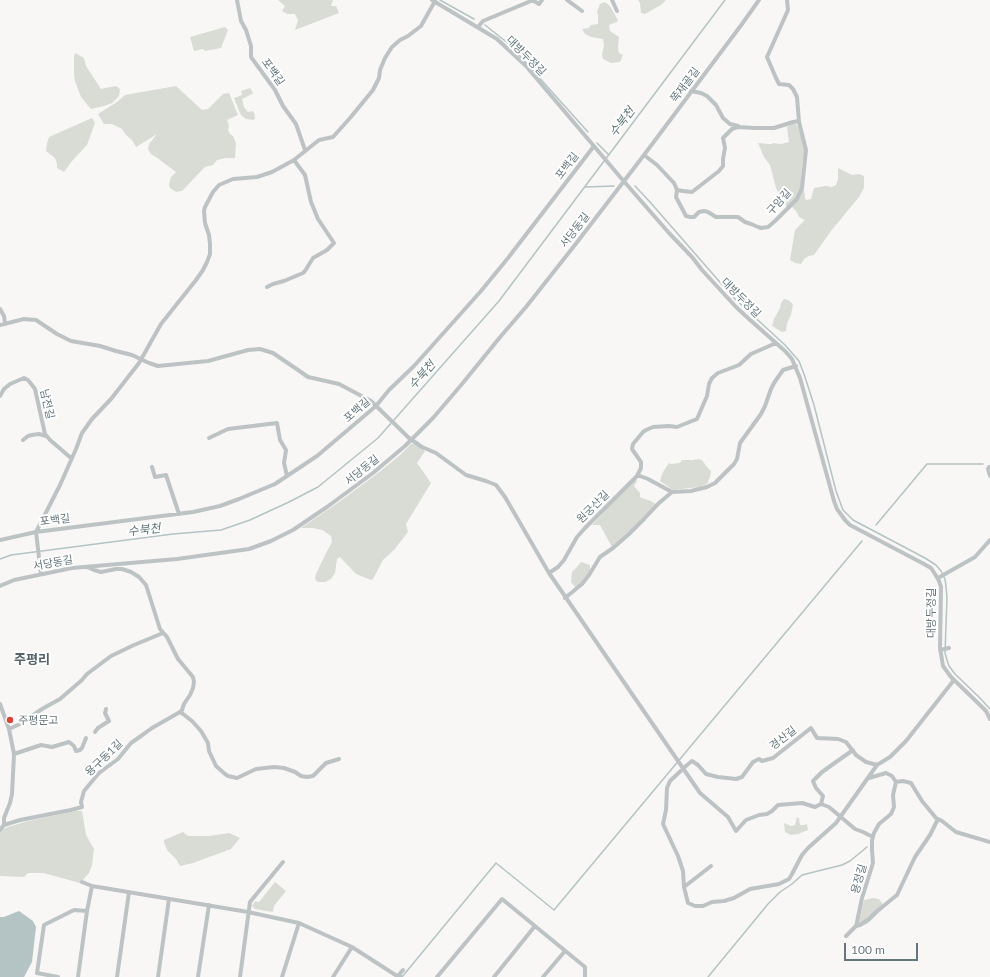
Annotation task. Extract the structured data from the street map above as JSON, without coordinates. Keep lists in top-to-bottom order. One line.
{"streets":{"street":["대방두정길","포백길","쪽재골길","구암길","서당동길","남전길","원궁산길","경산길","용구동1길","용정길"]},"crossings":[["대방두정길","포백길"],["대방두정길","쪽재골길"],["대방두정길","서당동길"],["포백길","남전길"],["쪽재골길","구암길"],["쪽재골길","서당동길"],["서당동길","용구동1길"]],"districts":["주평리"],"water":["수북천"],"places":["주평문고"],"scale_bar":"100 m"}
